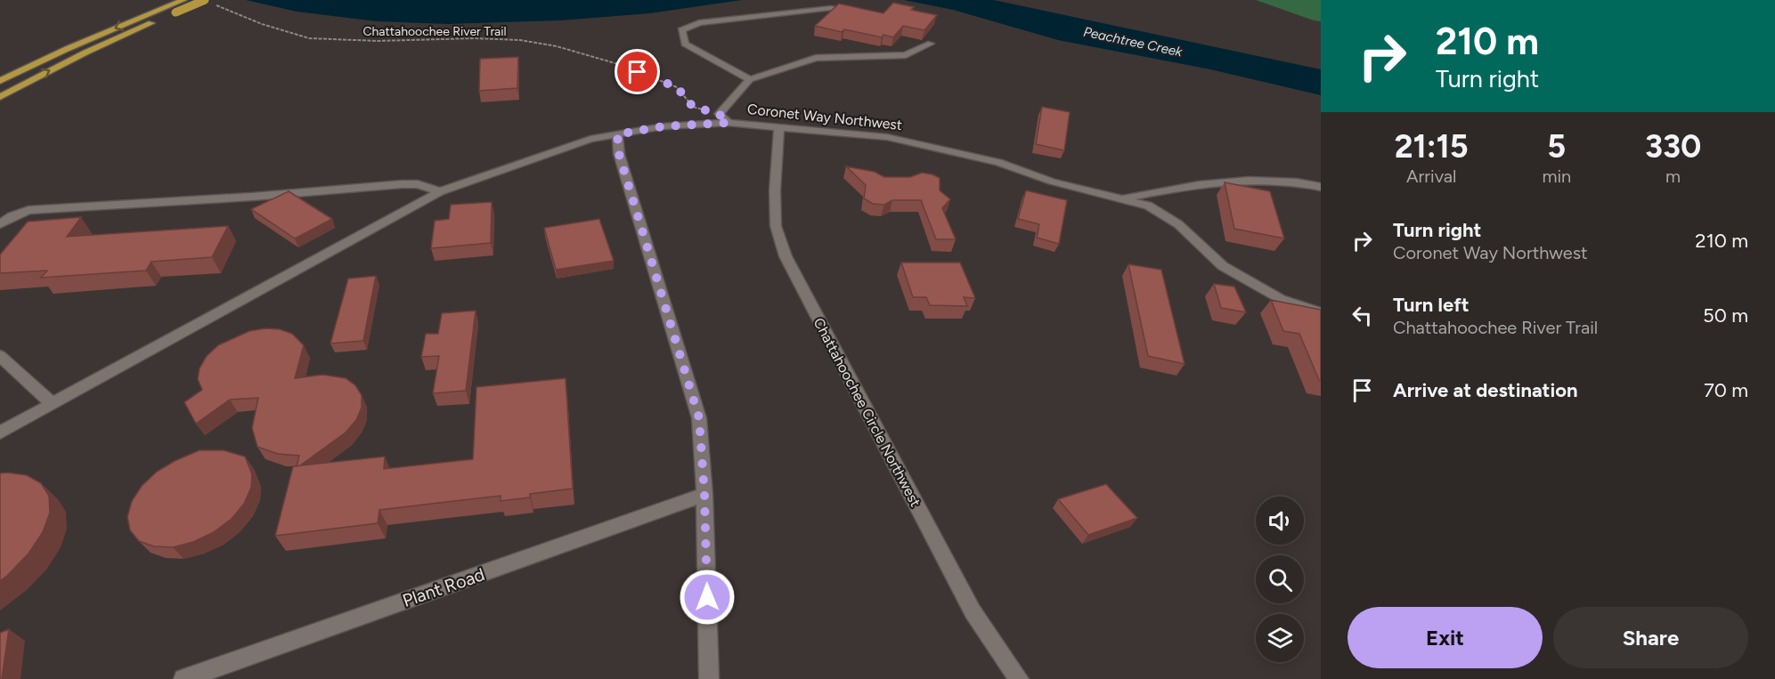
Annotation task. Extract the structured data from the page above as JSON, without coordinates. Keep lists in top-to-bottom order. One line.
{"streets":{"street":["Coronet Way Northwest","Chattahoochee Circle Northwest","Plant Road"],"path":["Chattahoochee River Trail"]},"crossings":[["Coronet Way Northwest","Chattahoochee Circle Northwest"]],"water":["Peachtree Creek"],"page":{"turn":["210 m","Turn right"],"eta":["21:15","Arrival","5","min","330","m"],"list":[{"name":"Turn right","note":"Coronet Way Northwest","value":"210 m"},{"name":"Turn left","note":"Chattahoochee River Trail","value":"50 m"},{"name":"Arrive at destination","value":"70 m"}],"buttons":["Exit","Share"]}}
